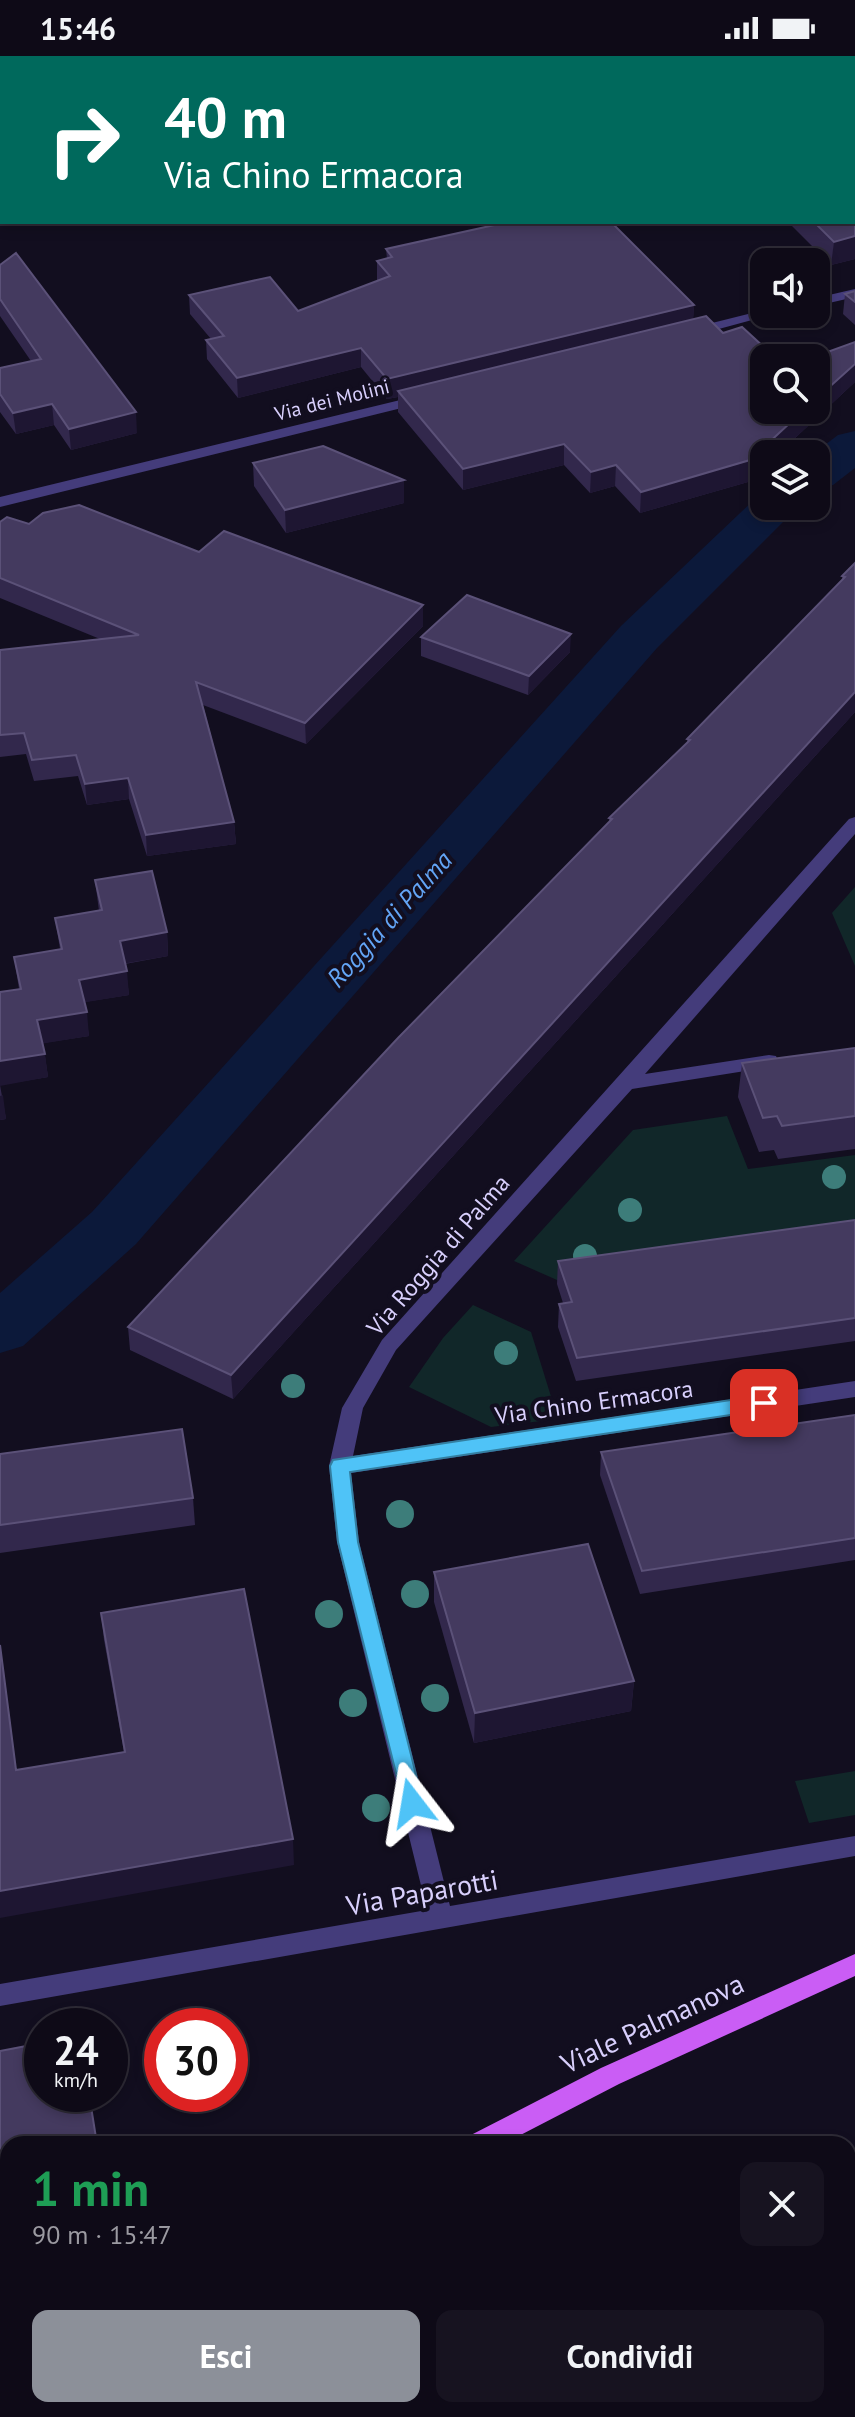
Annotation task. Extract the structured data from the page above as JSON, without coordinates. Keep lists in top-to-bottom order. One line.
{"streets":{"main road":["Viale Palmanova"],"street":["Via dei Molini","Via Roggia di Palma","Via Chino Ermacora","Via Paparotti"]},"crossings":[["Via Roggia di Palma","Via Chino Ermacora"],["Via Roggia di Palma","Via Paparotti"]],"water":["Roggia di Palma"],"page":{"status":"15:46","turn":["40 m","Via Chino Ermacora"],"speed":"24 km/h","limit":"30","heading":["1 min","90 m · 15:47"],"buttons":["Esci","Condividi"]}}
